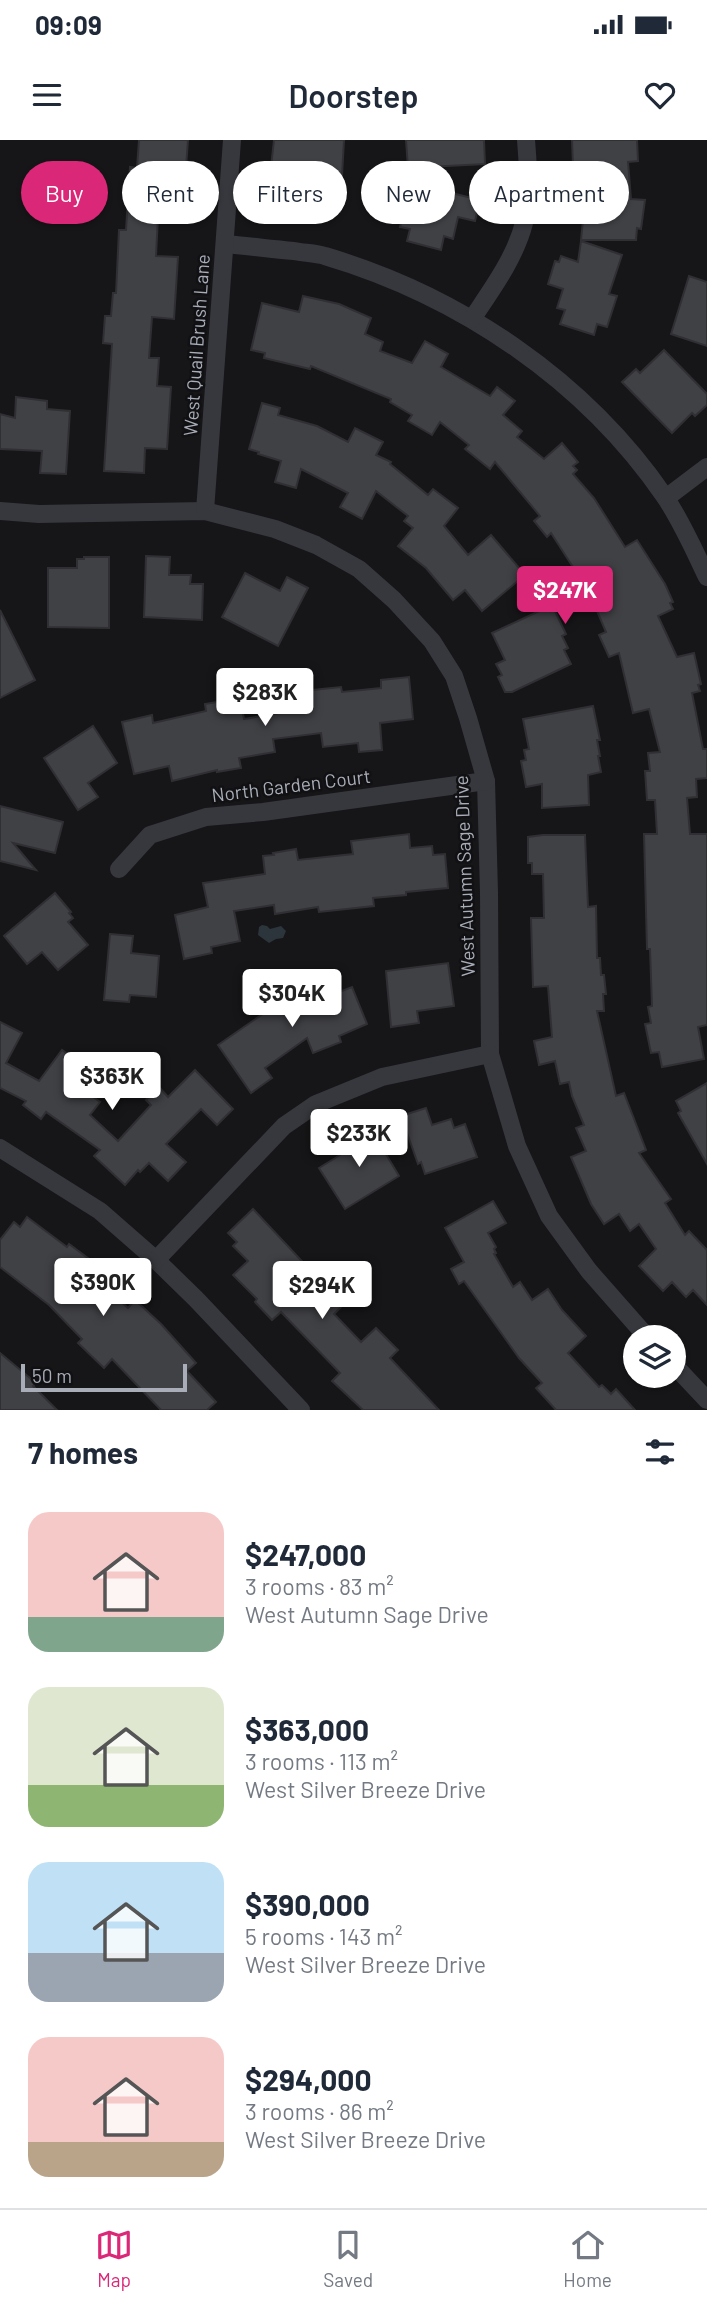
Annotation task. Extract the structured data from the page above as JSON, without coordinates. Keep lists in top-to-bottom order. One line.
{"streets":{"street":["West Quail Brush Lane","North Garden Court","West Autumn Sage Drive"]},"crossings":[["West Quail Brush Lane","West Autumn Sage Drive"],["North Garden Court","West Autumn Sage Drive"]],"scale_bar":"50 m","page":{"status":"09:09","header":"Doorstep","chip":["Buy","Rent","Filters","New","Apartment"],"price":["$247K","$283K","$304K","$363K","$233K","$390K","$294K"],"scale":"50 m","heading":"7 homes","list":[{"name":"$247,000","note":"3 rooms · 83 m² · West Autumn Sage Drive"},{"name":"$363,000","note":"3 rooms · 113 m² · West Silver Breeze Drive"},{"name":"$390,000","note":"5 rooms · 143 m² · West Silver Breeze Drive"},{"name":"$294,000","note":"3 rooms · 86 m² · West Silver Breeze Drive"}],"tabs":["Map","Saved","Home"]}}
